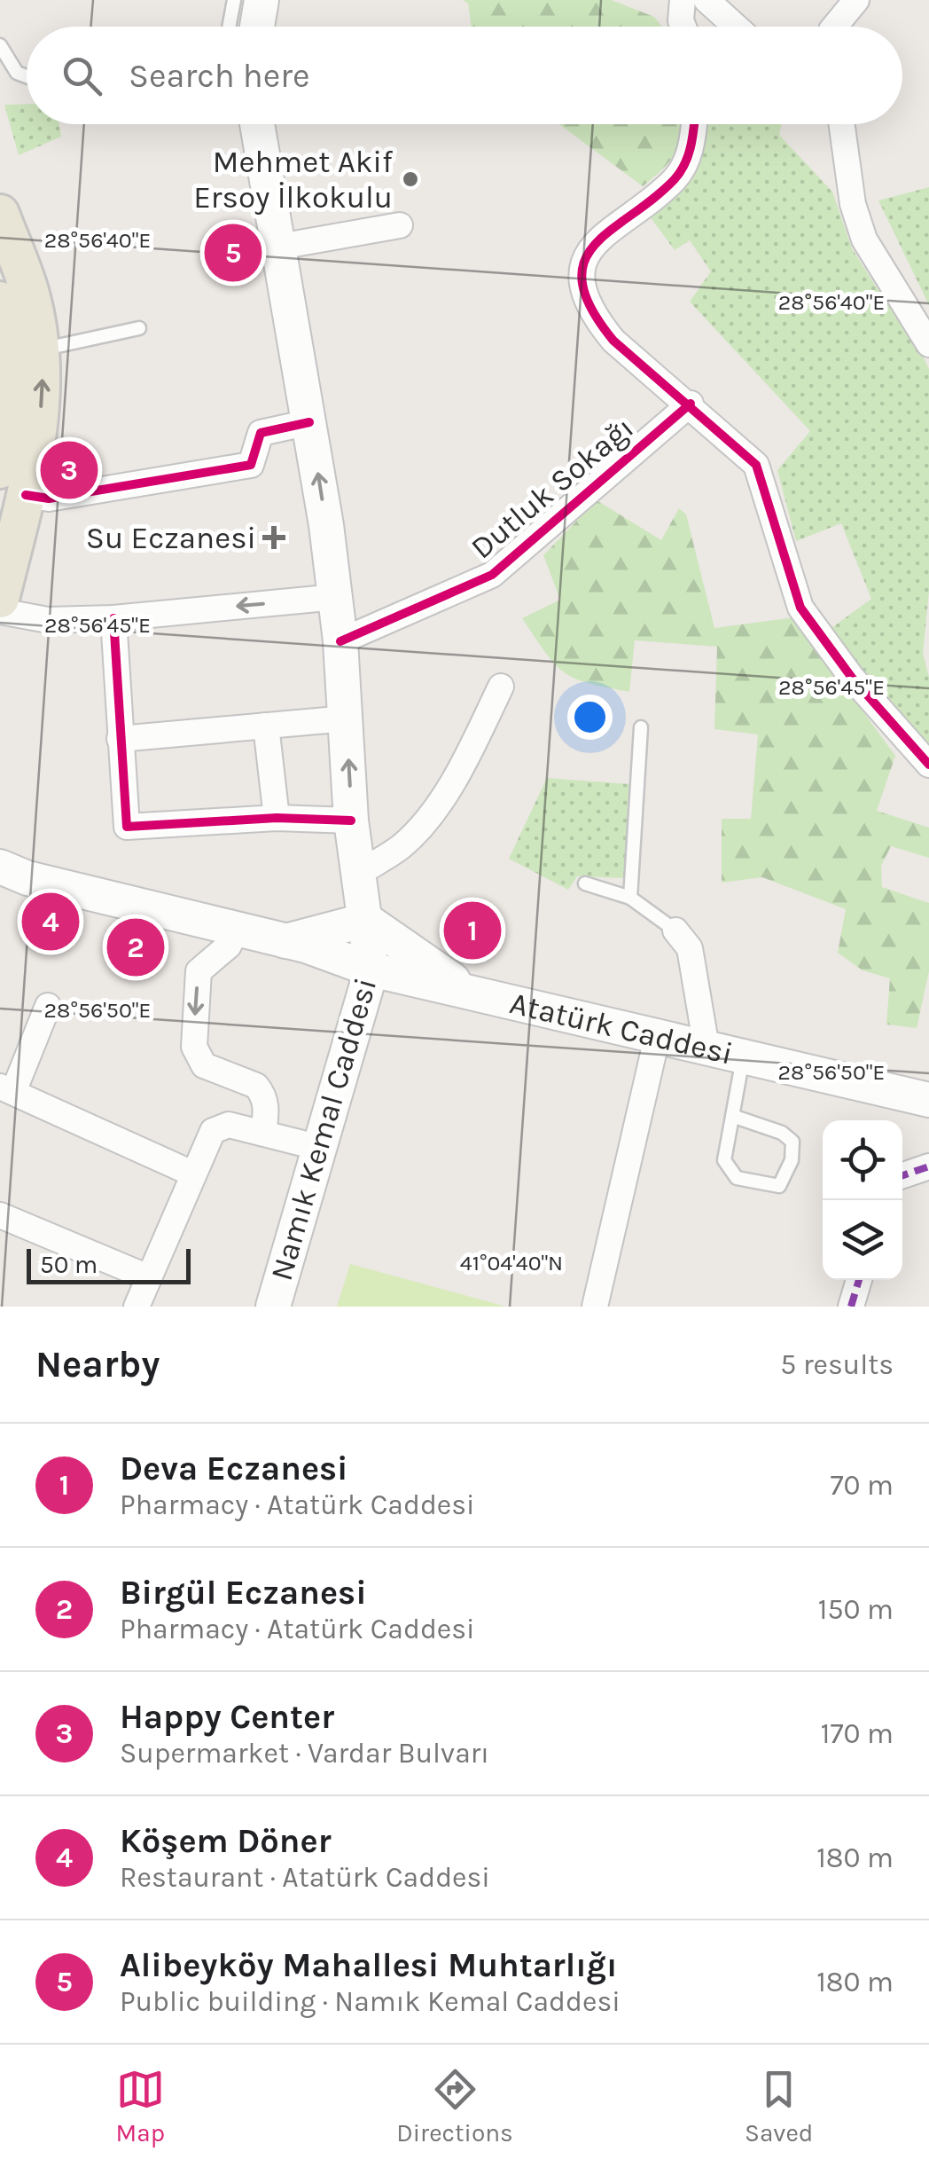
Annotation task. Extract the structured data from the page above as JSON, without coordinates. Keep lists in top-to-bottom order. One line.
{"streets":{"main road":["Atatürk Caddesi","Namık Kemal Caddesi"],"street":["Dutluk Sokağı"]},"crossings":[["Dutluk Sokağı","Namık Kemal Caddesi"],["Atatürk Caddesi","Namık Kemal Caddesi"]],"places":{"other":["Mehmet Akif Ersoy İlkokulu"],"health":["Su Eczanesi"]},"scale_bar":"50 m","page":{"search":"Search here","pins":["5","3","4","1","2"],"scale":"50 m","heading":["Nearby","5 results"],"list":[{"mark":"1","name":"Deva Eczanesi","note":"Pharmacy · Atatürk Caddesi","value":"70 m"},{"mark":"2","name":"Birgül Eczanesi","note":"Pharmacy · Atatürk Caddesi","value":"150 m"},{"mark":"3","name":"Happy Center","note":"Supermarket · Vardar Bulvarı","value":"170 m"},{"mark":"4","name":"Köşem Döner","note":"Restaurant · Atatürk Caddesi","value":"180 m"},{"mark":"5","name":"Alibeyköy Mahallesi Muhtarlığı","note":"Public building · Namık Kemal Caddesi","value":"180 m"}],"nav":["Map","Directions","Saved"]},"coordinates":["28°56'40\"E","28°56'45\"E","28°56'50\"E","41°04'40\"N"]}
